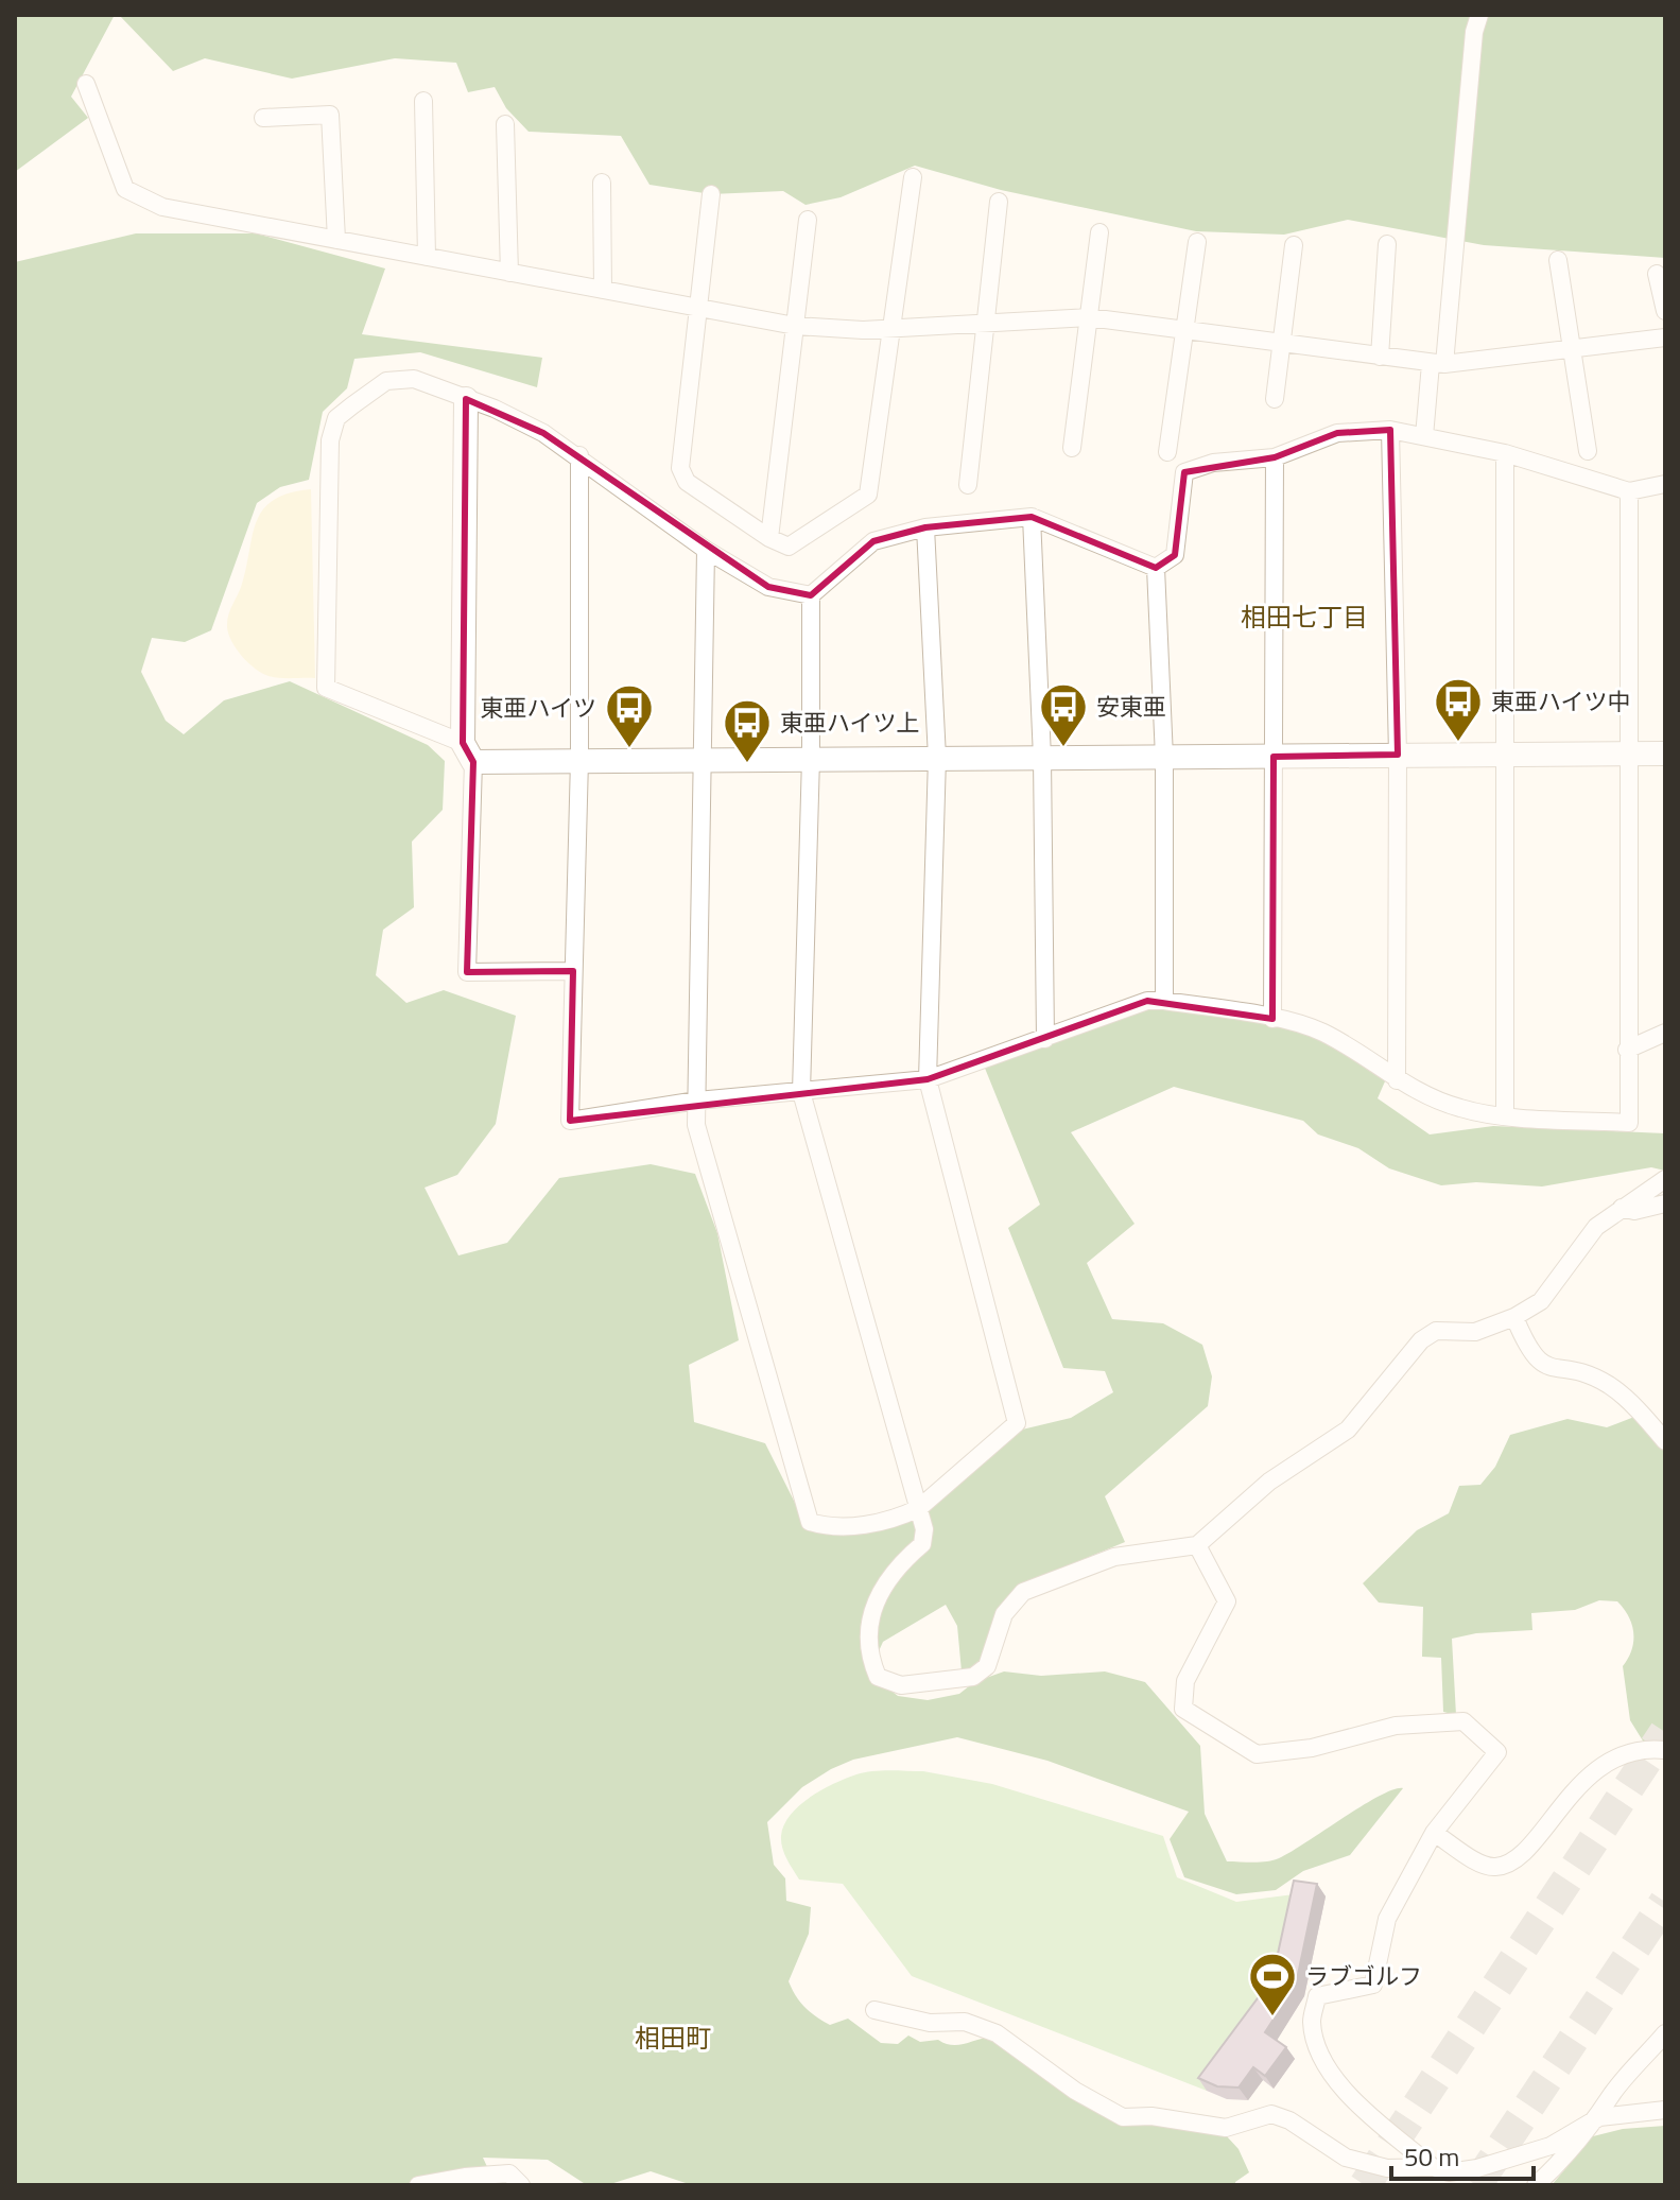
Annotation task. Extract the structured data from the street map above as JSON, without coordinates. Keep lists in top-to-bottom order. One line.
{"districts":["相田七丁目","相田町"],"places":{"bus stop":["東亜ハイツ中","安東亜","東亜ハイツ","東亜ハイツ上"],"sports":["ラブゴルフ"]},"scale_bar":"50 m"}
